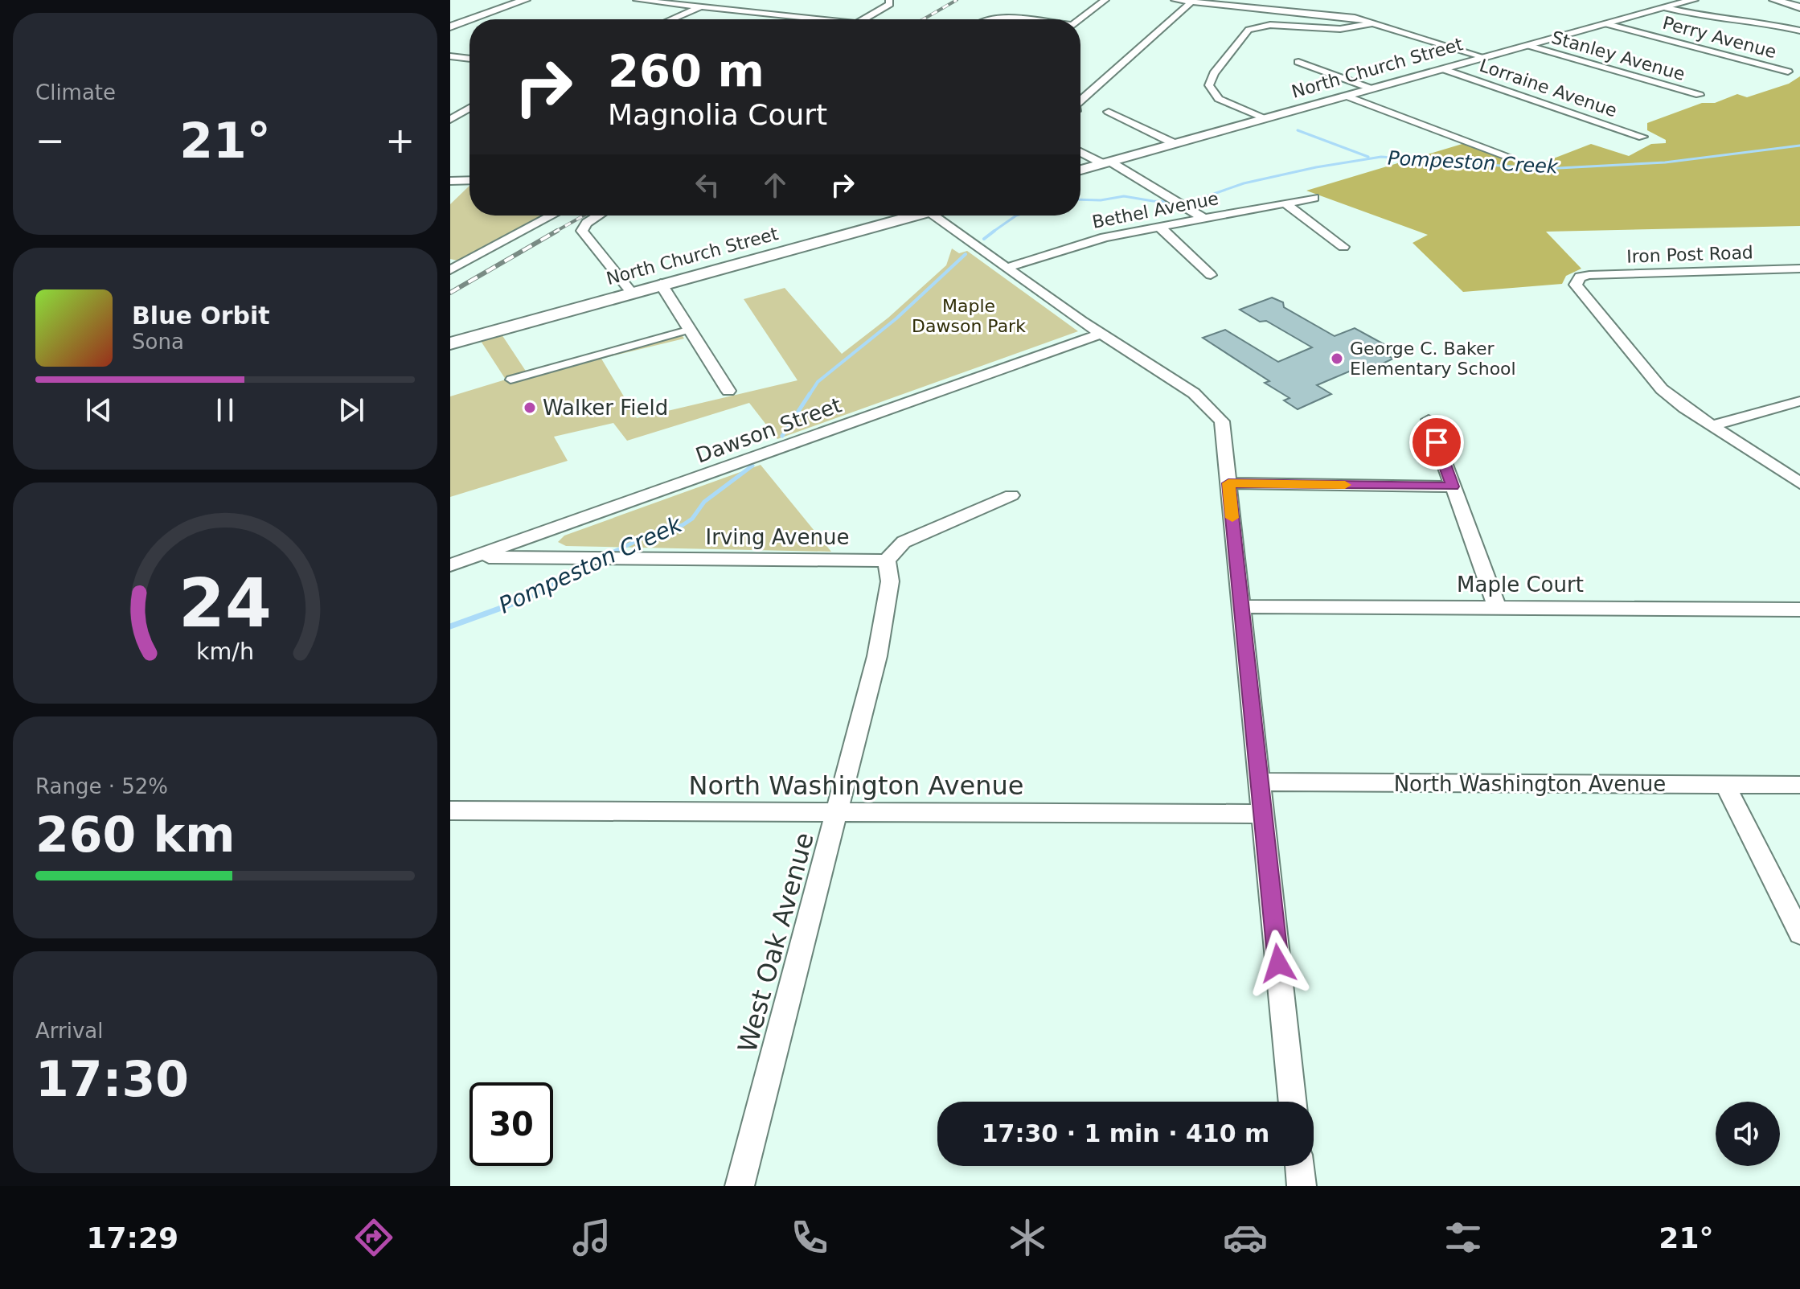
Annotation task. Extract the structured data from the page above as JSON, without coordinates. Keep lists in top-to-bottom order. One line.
{"streets":{"main road":["North Church Street"],"street":["Perry Avenue","Stanley Avenue","Lorraine Avenue","Bethel Avenue","Iron Post Road","Dawson Street","Irving Avenue","Maple Court","North Washington Avenue","West Oak Avenue"]},"crossings":[["Perry Avenue","North Church Street"],["Stanley Avenue","North Church Street"],["North Church Street","Lorraine Avenue"],["Dawson Street","Irving Avenue"],["Irving Avenue","West Oak Avenue"],["North Washington Avenue","West Oak Avenue"]],"water":["Pompeston Creek"],"parks":["Maple Dawson Park"],"places":["George C. Baker Elementary School","Walker Field"],"page":{"tile":["Climate",["Range · 52%","260 km"],["Arrival","17:30"]],"turn":["260 m","Magnolia Court"],"heat":["−","21°","+"],"song":["Blue Orbit","Sona"],"limit":"30","trip":"17:30 · 1 min · 410 m","tabs":["17:29","21°"],"gauge":["24","km/h"]}}
